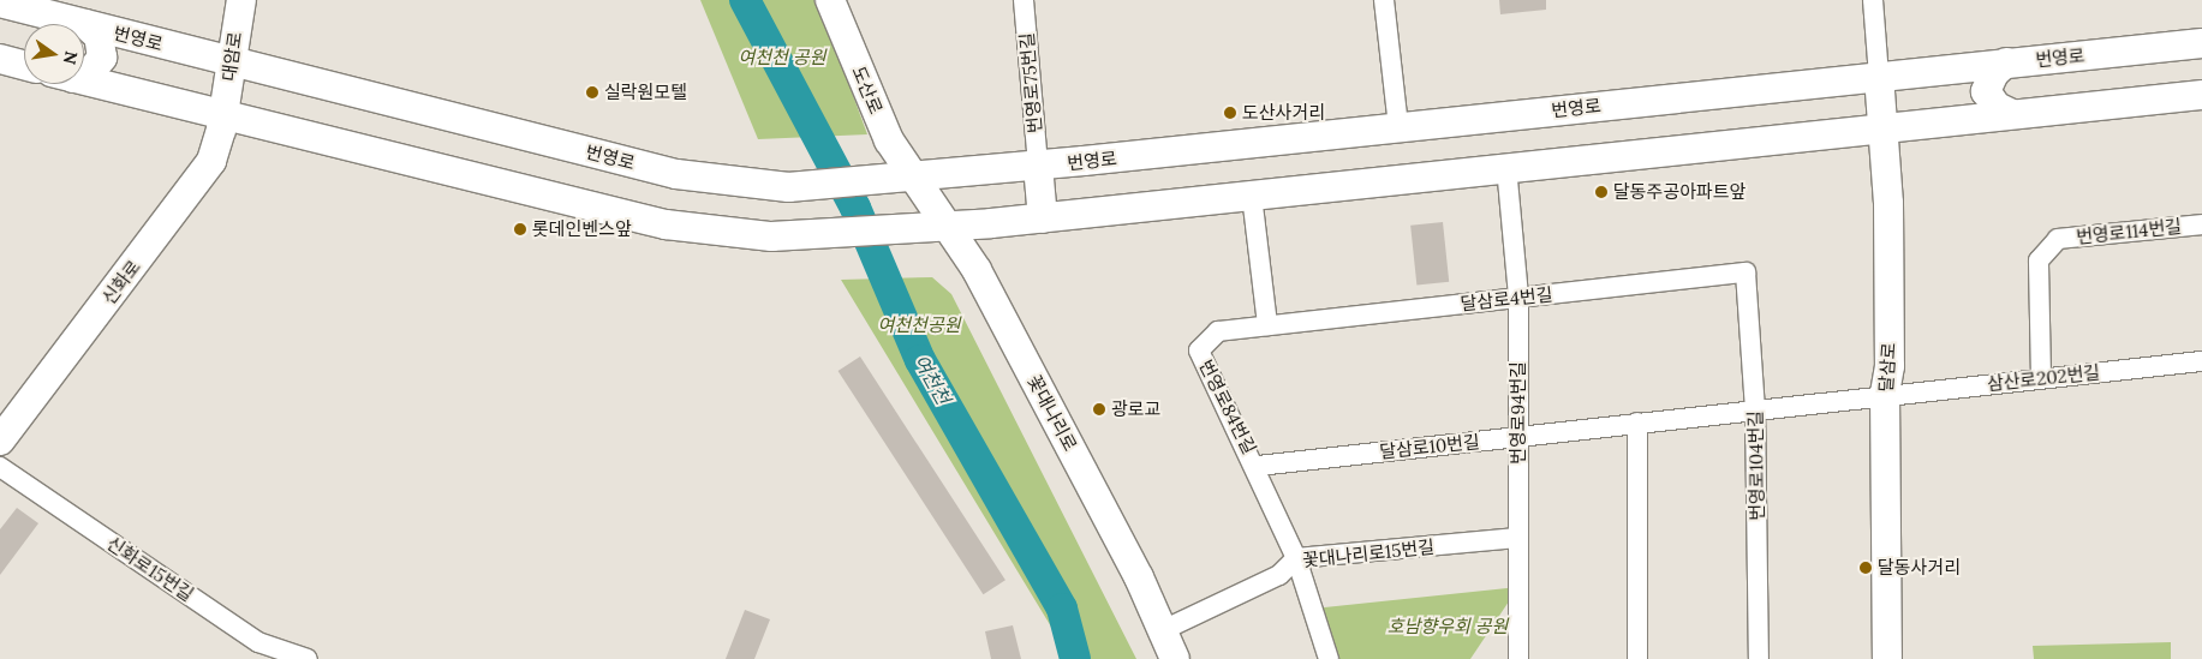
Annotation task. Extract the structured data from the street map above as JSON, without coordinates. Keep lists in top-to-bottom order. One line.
{"streets":{"main road":["번영로","대암로","도산로","신화로","달삼로","꽃대나리로"],"street":["번영로75번길","번영로114번길","달삼로4번길","삼산로202번길","번영로84번길","번영로94번길","달삼로10번길","번영로104번길","꽃대나리로15번길","신화로15번길"]},"crossings":[["번영로","대암로"],["번영로","번영로75번길"],["번영로","도산로"],["번영로","달삼로"],["번영로","꽃대나리로"],["대암로","신화로"],["도산로","꽃대나리로"],["번영로114번길","삼산로202번길"],["달삼로4번길","번영로84번길"],["달삼로4번길","번영로94번길"],["달삼로4번길","번영로104번길"],["달삼로","삼산로202번길"],["달삼로","달삼로10번길"],["삼산로202번길","달삼로10번길"],["번영로84번길","달삼로10번길"],["번영로84번길","꽃대나리로15번길"],["꽃대나리로","꽃대나리로15번길"],["번영로94번길","달삼로10번길"],["번영로94번길","꽃대나리로15번길"],["달삼로10번길","번영로104번길"]],"water":["여천천"],"parks":["여천천 공원","여천천공원","호남향우회 공원"],"places":["실락원모텔","도산사거리","달동주공아파트앞","롯데인벤스앞","광로교","달동사거리"],"north":"right"}
